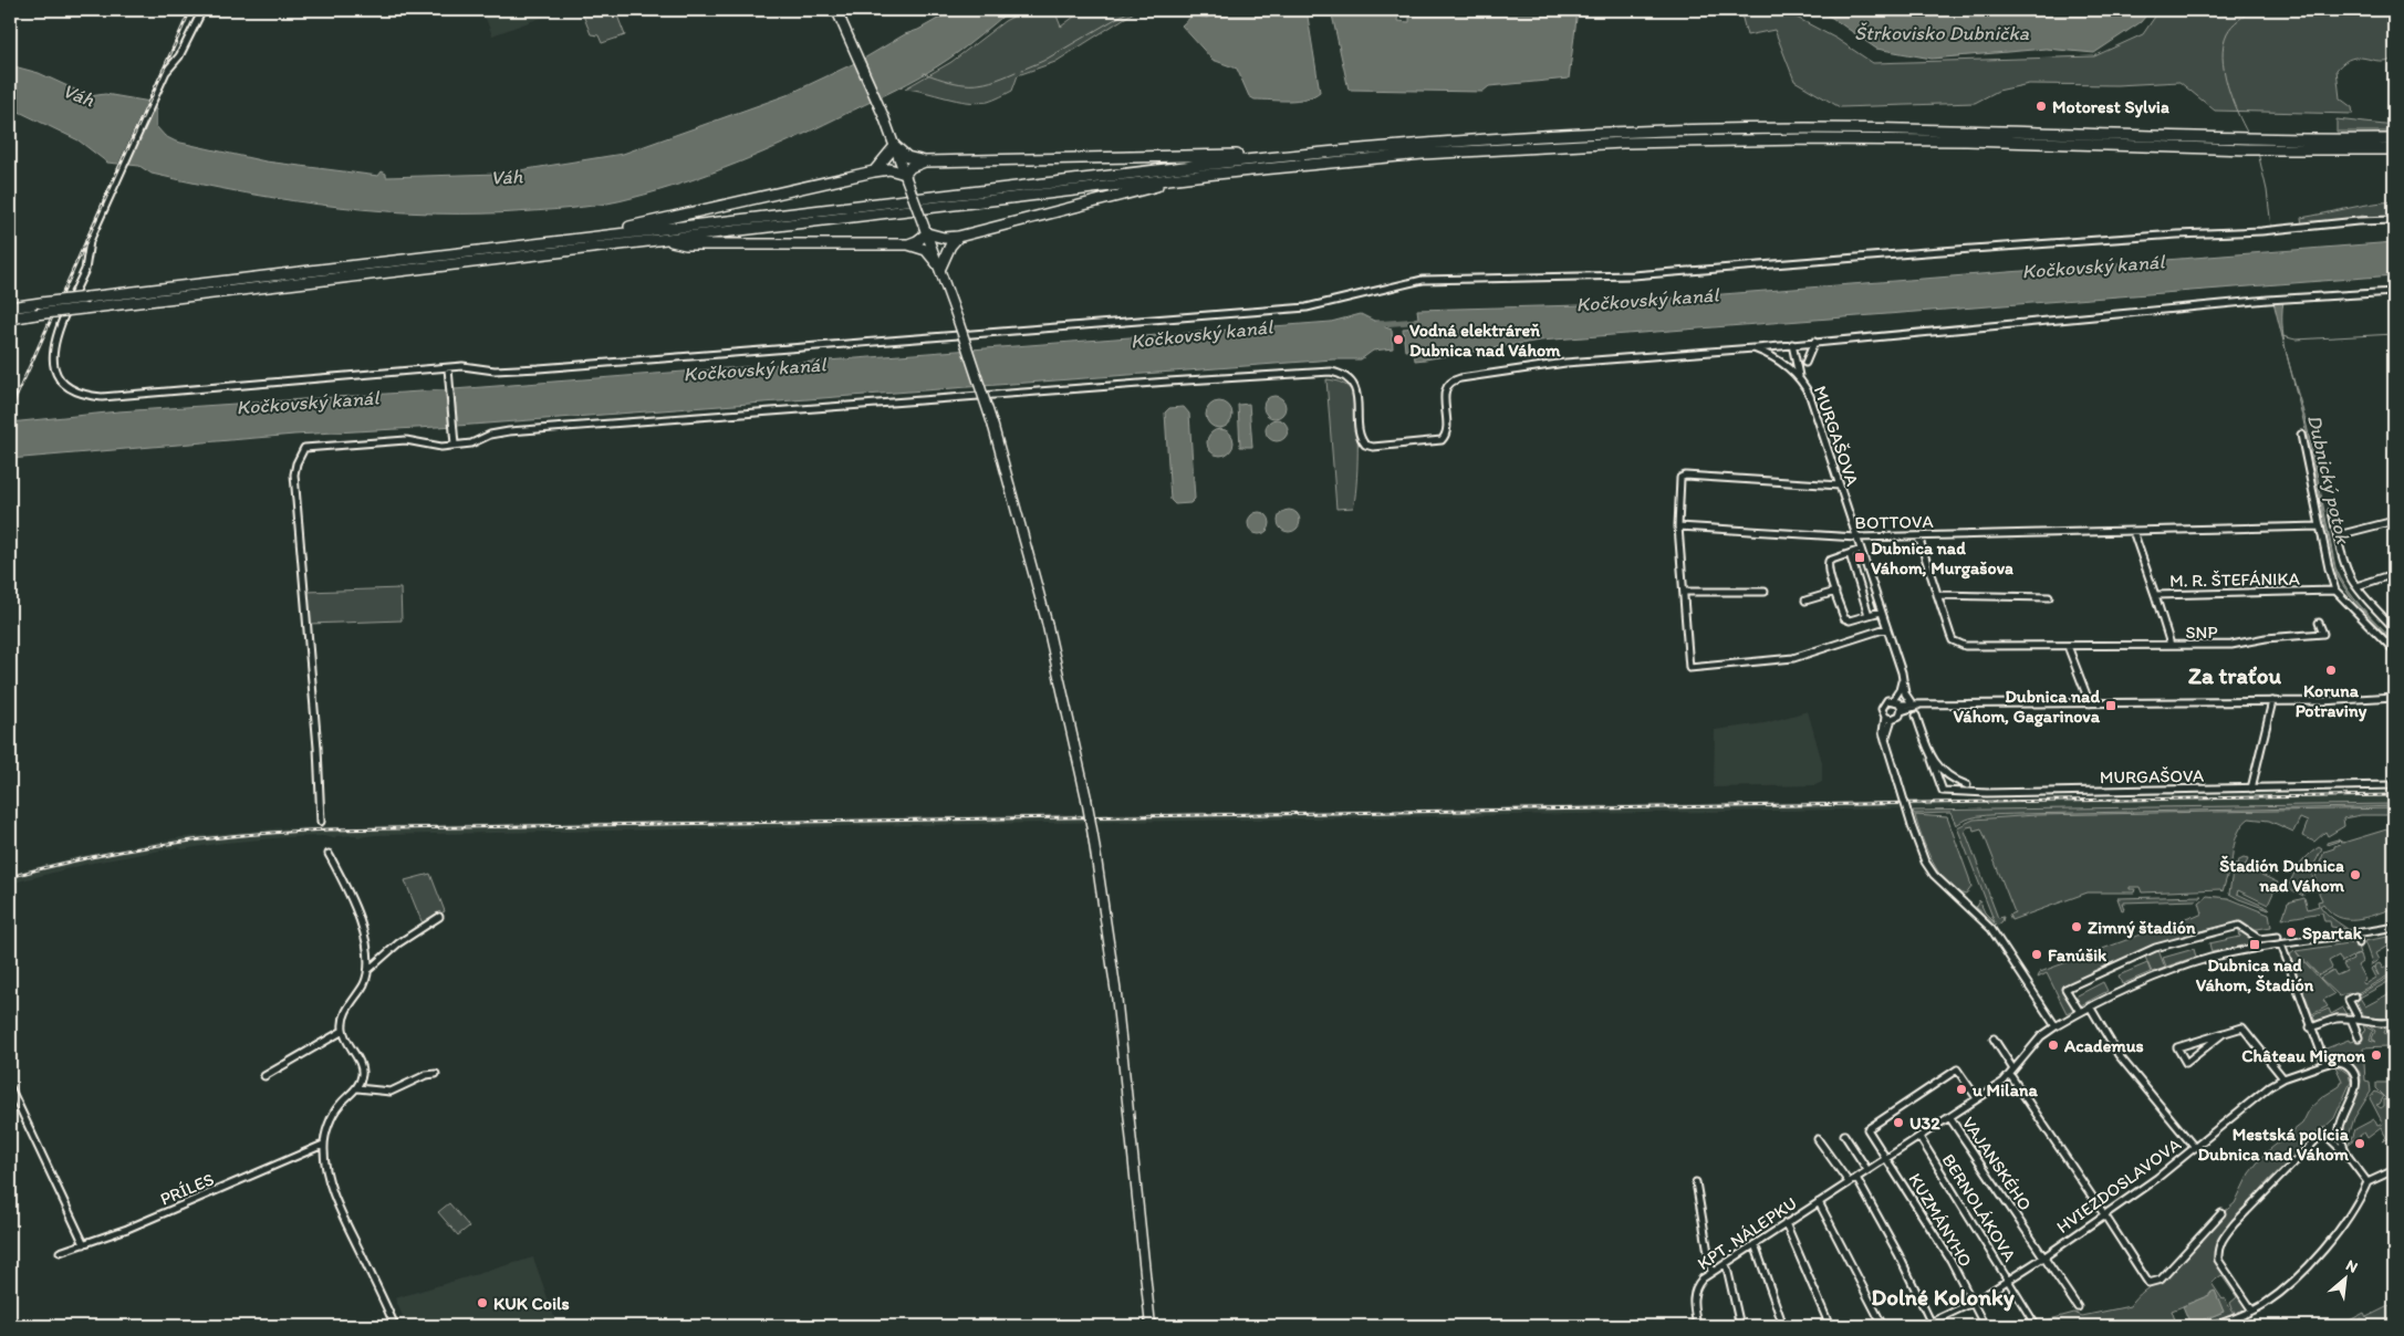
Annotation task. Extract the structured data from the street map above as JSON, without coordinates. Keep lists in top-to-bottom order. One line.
{"streets":{"street":["MURGAŠOVA","BOTTOVA","M. R. ŠTEFÁNIKA","SNP","VAJANSKÉHO","HVIEZDOSLAVOVA","PRÍLES","BERNOLÁKOVA","KUZMÁNYHO","KPT. NÁLEPKU"]},"crossings":[["MURGAŠOVA","BOTTOVA"],["BOTTOVA","SNP"],["M. R. ŠTEFÁNIKA","SNP"],["VAJANSKÉHO","HVIEZDOSLAVOVA"],["VAJANSKÉHO","KPT. NÁLEPKU"],["HVIEZDOSLAVOVA","BERNOLÁKOVA"],["HVIEZDOSLAVOVA","KUZMÁNYHO"],["BERNOLÁKOVA","KPT. NÁLEPKU"],["KUZMÁNYHO","KPT. NÁLEPKU"]],"districts":["Za traťou","Dolné Kolonky"],"water":["Štrkovisko Dubnička","Váh","Kočkovský kanál","Dubnický potok"],"places":{"other":["Motorest Sylvia","Vodná elektráreň Dubnica nad Váhom","Koruna Potraviny","Štadión Dubnica nad Váhom","Zimný štadión","Spartak","Fanúšik","Academus","Château Mignon","u Milana","U32","Mestská polícia Dubnica nad Váhom","KUK Coils"],"transit":["Dubnica nad Váhom, Murgašova","Dubnica nad Váhom, Gagarinova","Dubnica nad Váhom, Štadión"]},"north":"top right"}
